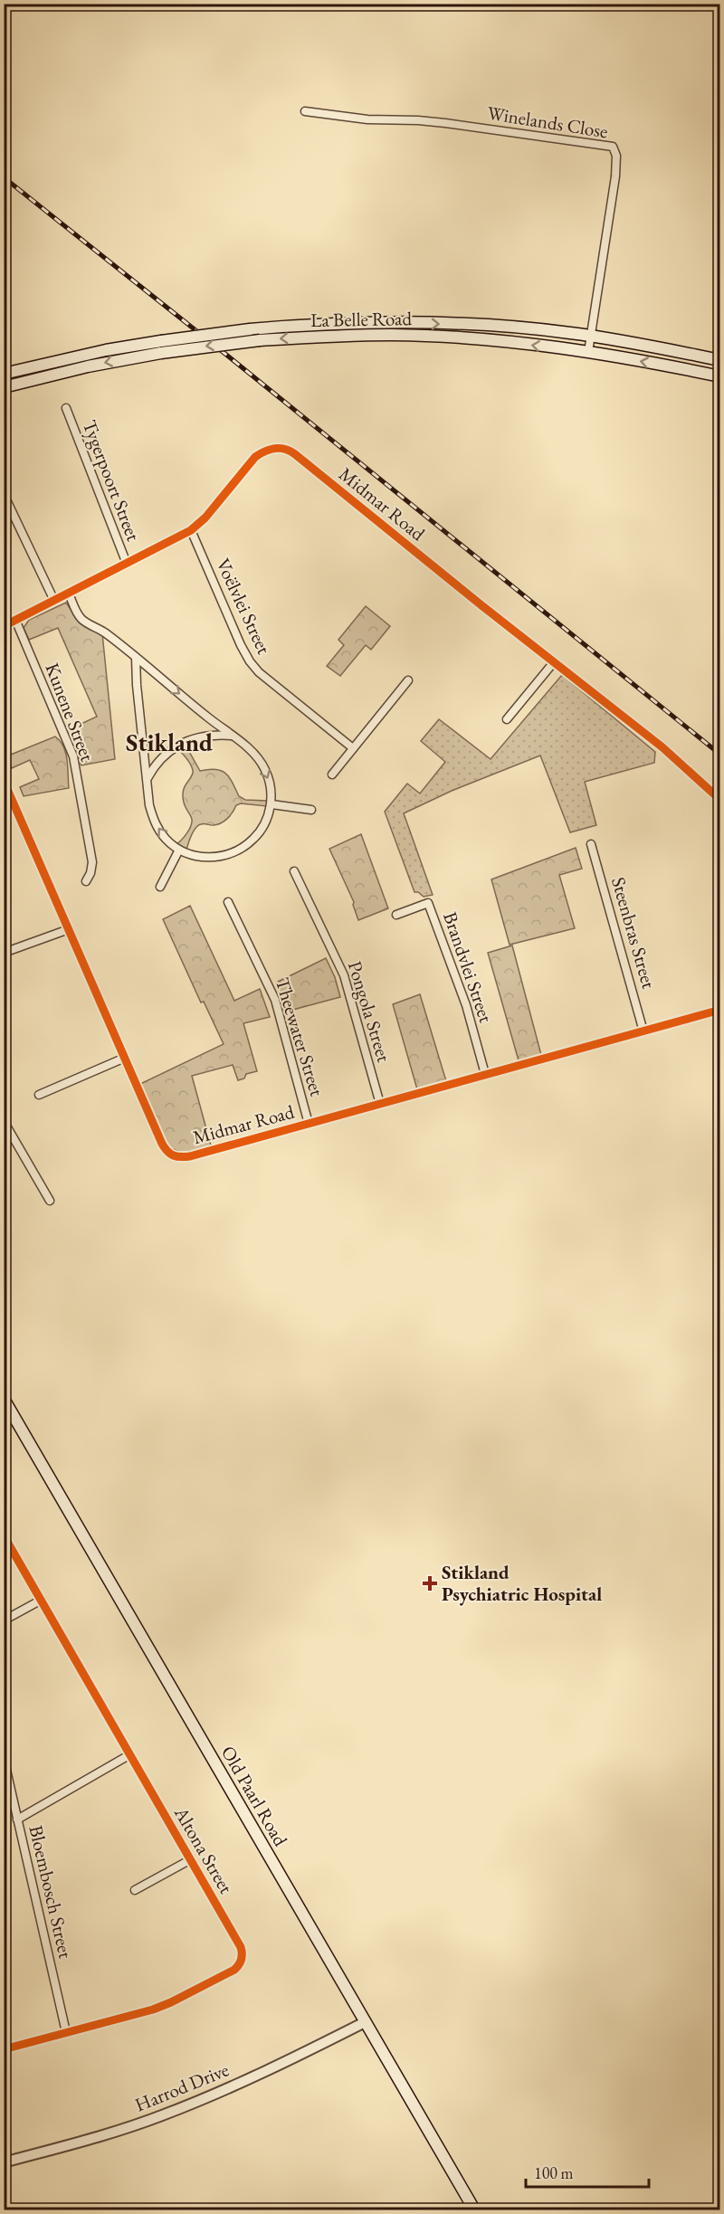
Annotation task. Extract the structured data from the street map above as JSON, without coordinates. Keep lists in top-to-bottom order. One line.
{"streets":{"main road":["La Belle Road","Old Paarl Road"],"street":["Winelands Close","Tygerpoort Street","Midmar Road","Voëlvlei Street","Kunene Street","Steenbras Street","Brandvlei Street","Pongola Street","Theewater Street","Altona Street","Bloembosch Street","Harrod Drive"]},"crossings":[["Winelands Close","La Belle Road"],["Tygerpoort Street","Midmar Road"],["Midmar Road","Voëlvlei Street"],["Midmar Road","Kunene Street"],["Midmar Road","Steenbras Street"],["Midmar Road","Brandvlei Street"],["Midmar Road","Pongola Street"],["Midmar Road","Theewater Street"],["Old Paarl Road","Harrod Drive"],["Altona Street","Bloembosch Street"]],"districts":["Stikland"],"places":{"health":["Stikland Psychiatric Hospital"]},"scale_bar":"100 m"}
